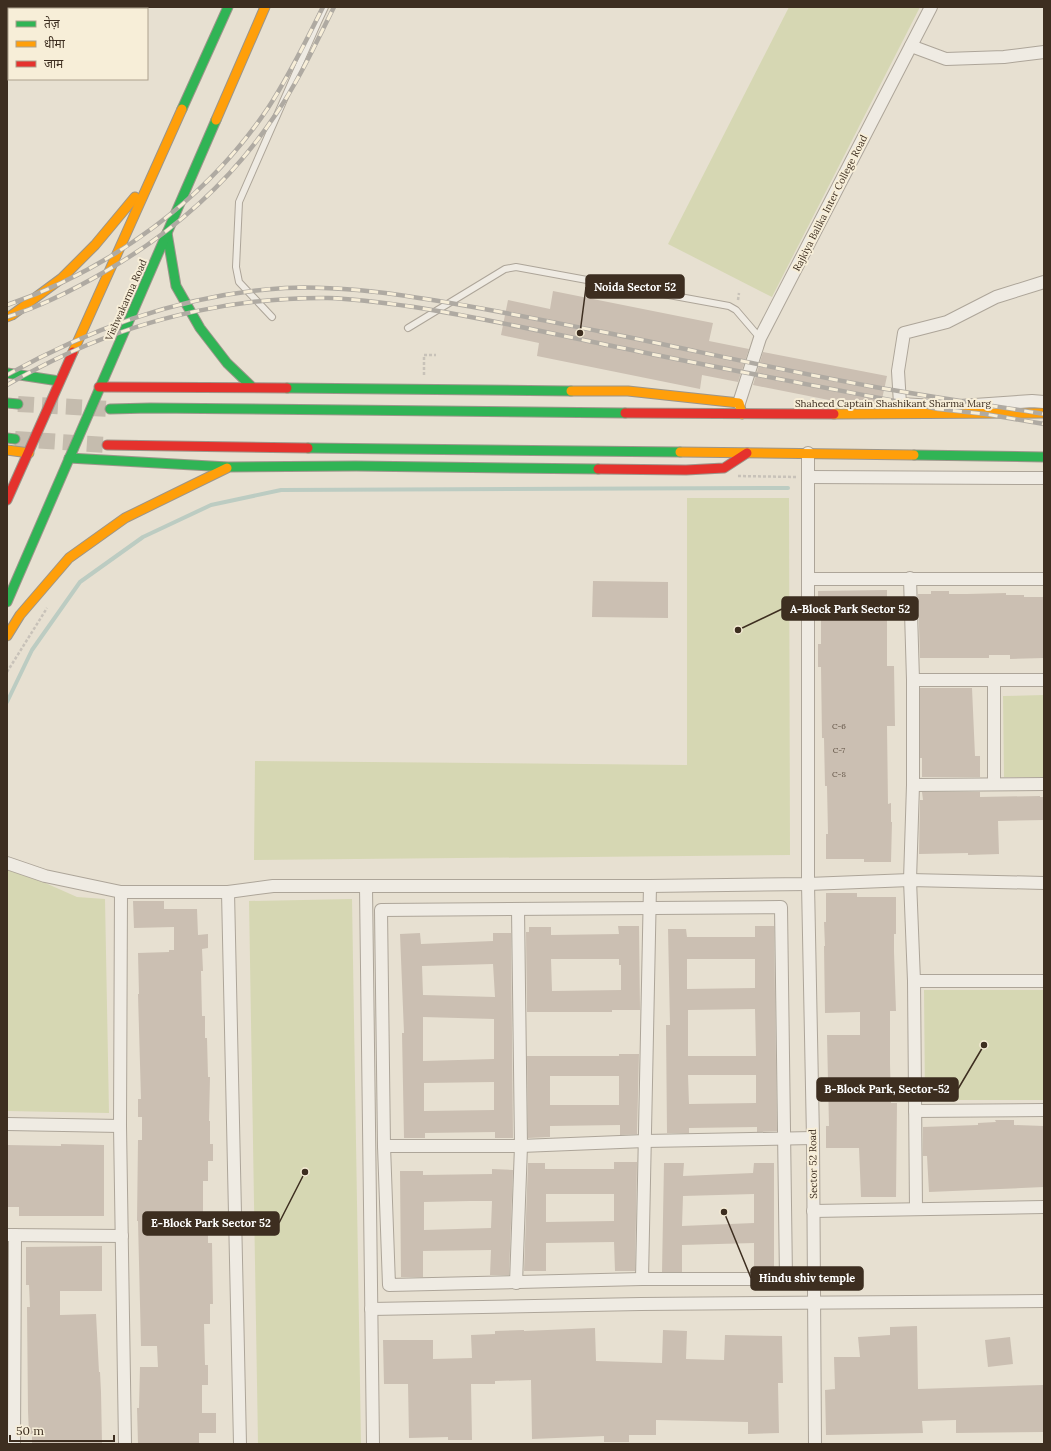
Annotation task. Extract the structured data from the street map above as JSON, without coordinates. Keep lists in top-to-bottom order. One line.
{"streets":{"main road":["Vishwakarma Road","Shaheed Captain Shashikant Sharma Marg"],"street":["Rajkiya Balika Inter College Road","Sector 52 Road"]},"crossings":[["Rajkiya Balika Inter College Road","Shaheed Captain Shashikant Sharma Marg"]],"places":["Noida Sector 52","A-Block Park Sector 52","B-Block Park, Sector-52","E-Block Park Sector 52","Hindu shiv temple"],"house_numbers":["C-6","C-7","C-8"],"legend":["तेज़","धीमा","जाम"],"scale_bar":"50 m"}
